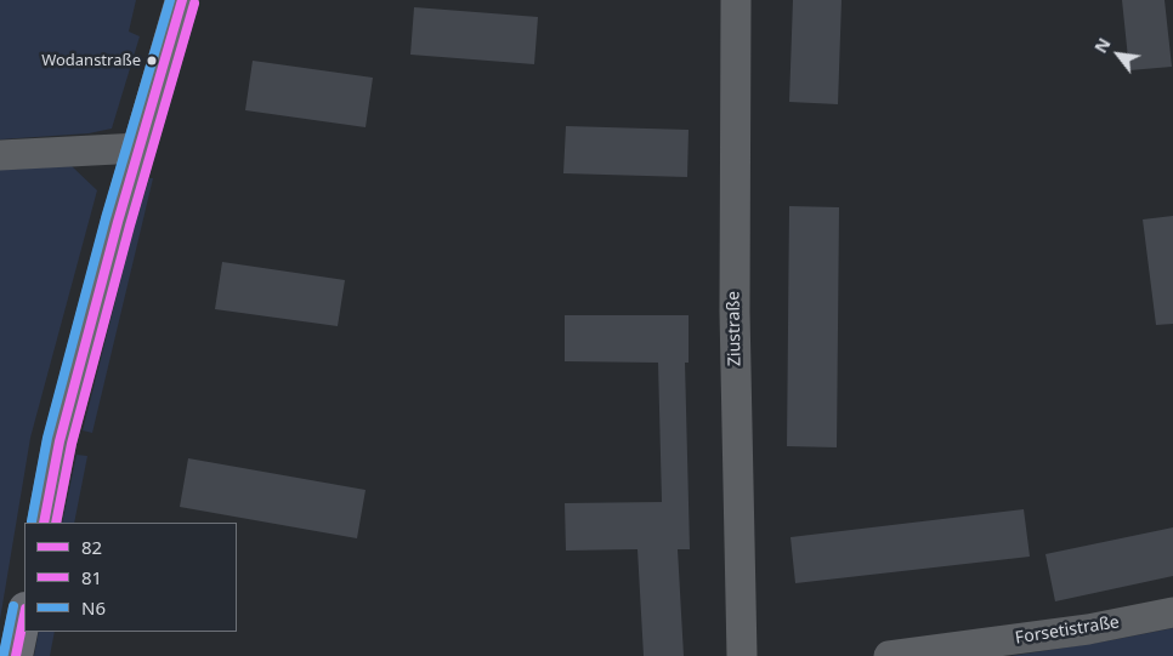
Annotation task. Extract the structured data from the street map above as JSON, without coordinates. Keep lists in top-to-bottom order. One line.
{"streets":{"street":["Ziustraße","Forsetistraße"]},"places":["Wodanstraße"],"lines":["transit line 82","transit line N6","transit line 81"],"legend":["82","81","N6"],"north":"top left"}
